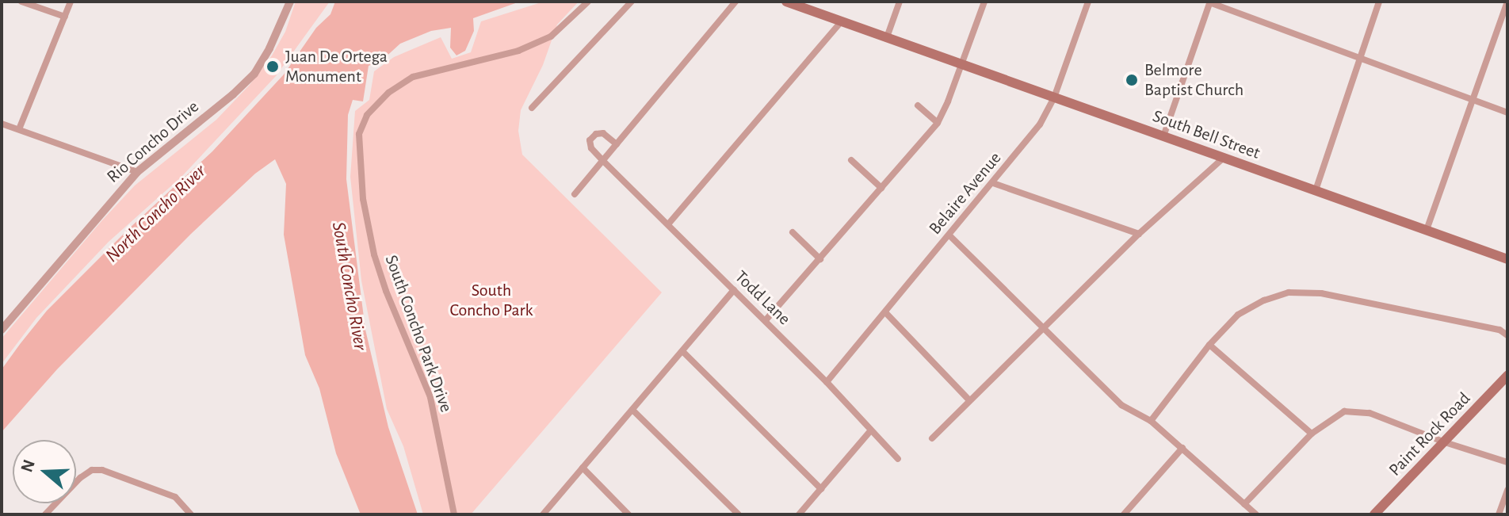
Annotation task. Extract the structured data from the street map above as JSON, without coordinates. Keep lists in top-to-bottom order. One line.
{"streets":{"main road":["South Bell Street","Paint Rock Road"],"street":["Rio Concho Drive","Belaire Avenue","Todd Lane","South Concho Park Drive"]},"crossings":[["South Bell Street","Belaire Avenue"],["Belaire Avenue","Todd Lane"]],"water":["North Concho River","South Concho River"],"parks":["South Concho Park"],"places":["Juan De Ortega Monument","Belmore Baptist Church"],"north":"left"}
